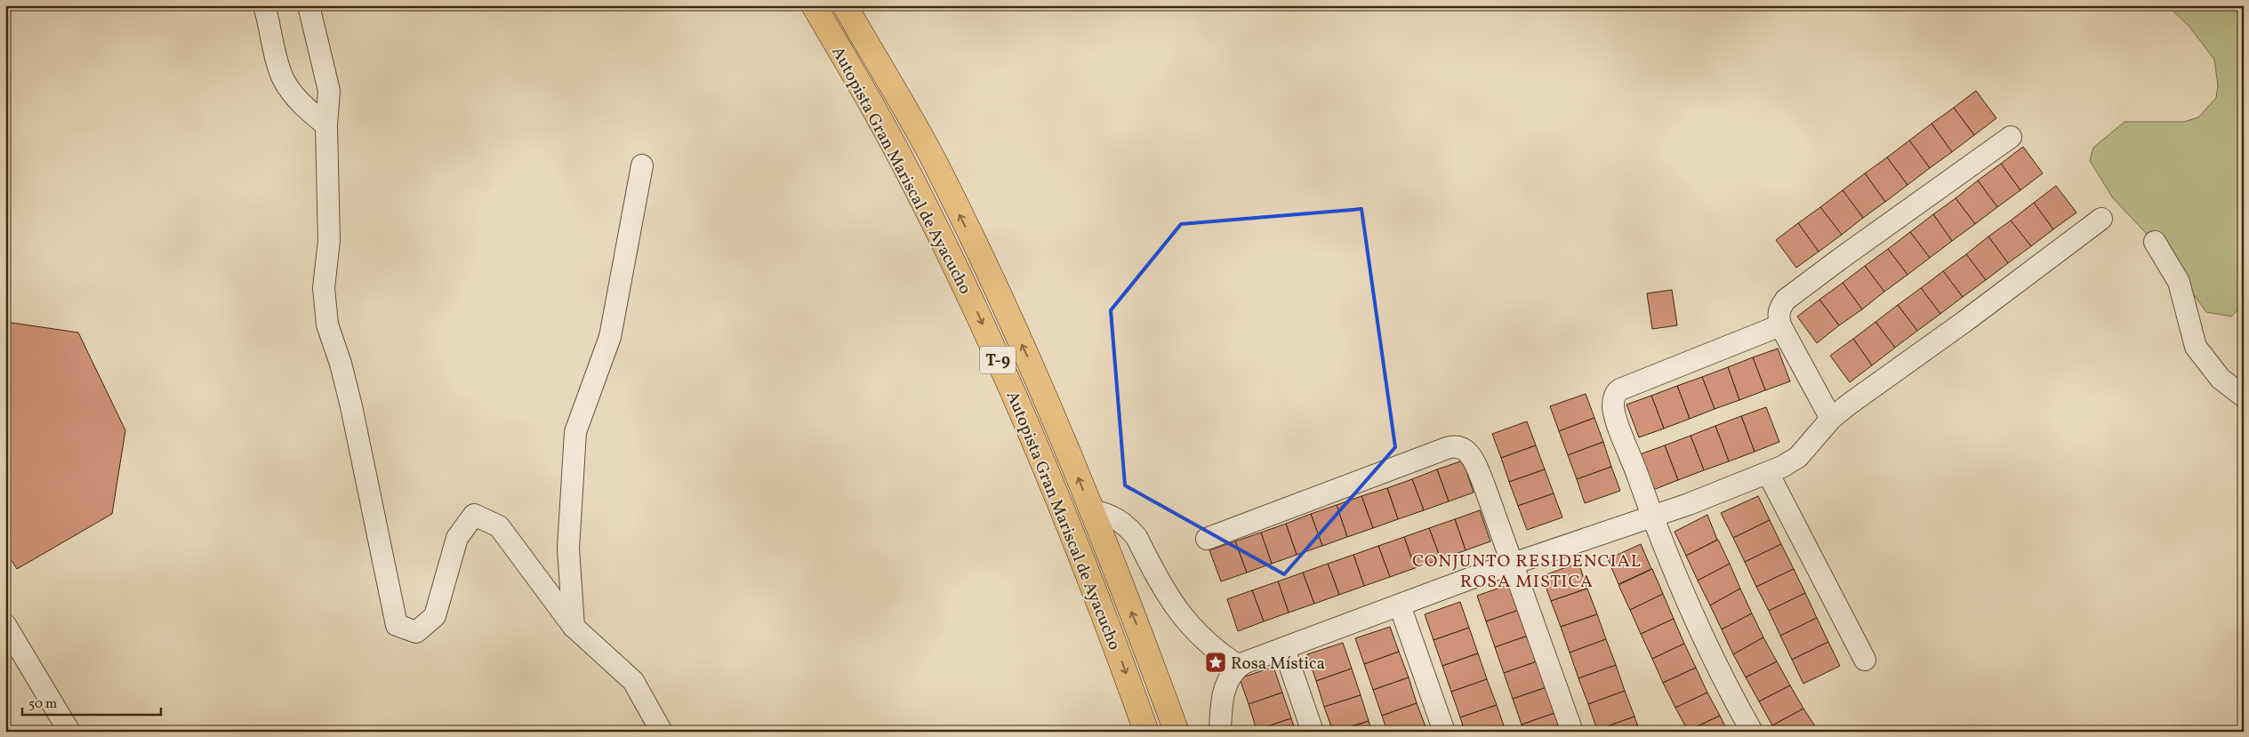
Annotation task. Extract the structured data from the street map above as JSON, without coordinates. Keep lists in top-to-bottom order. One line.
{"streets":{"highway":["Autopista Gran Mariscal de Ayacucho","T-9"]},"districts":["CONJUNTO RESIDENCIAL ROSA MISTICA"],"places":{"place":["Rosa Mística"]},"scale_bar":"50 m"}
